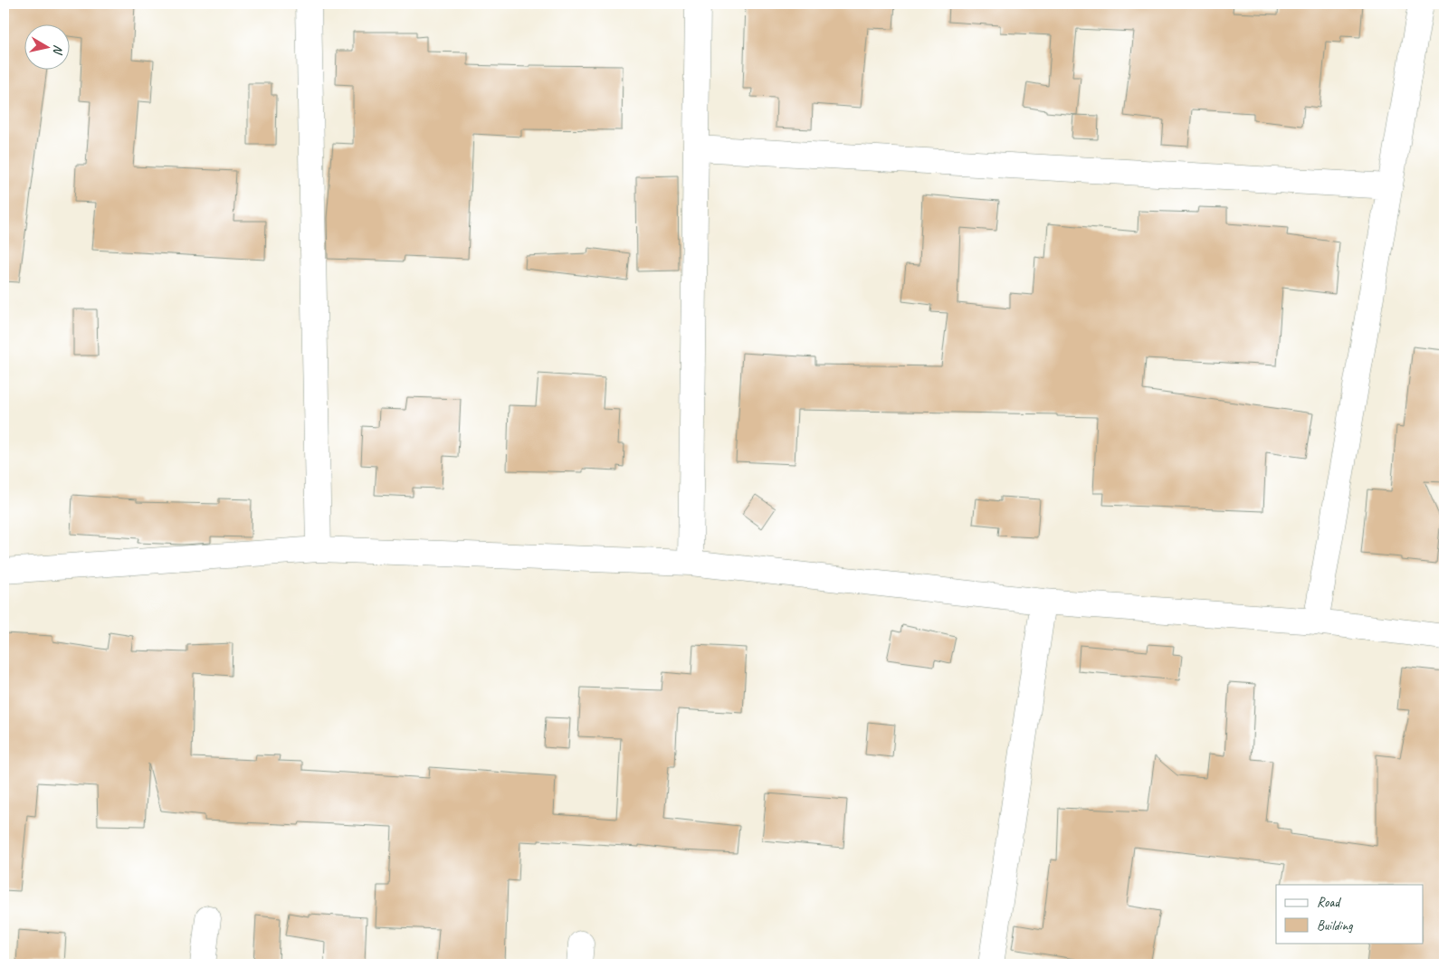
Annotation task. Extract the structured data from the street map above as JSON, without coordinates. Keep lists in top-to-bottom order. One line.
{"legend":["Road","Building"],"north":"right"}
